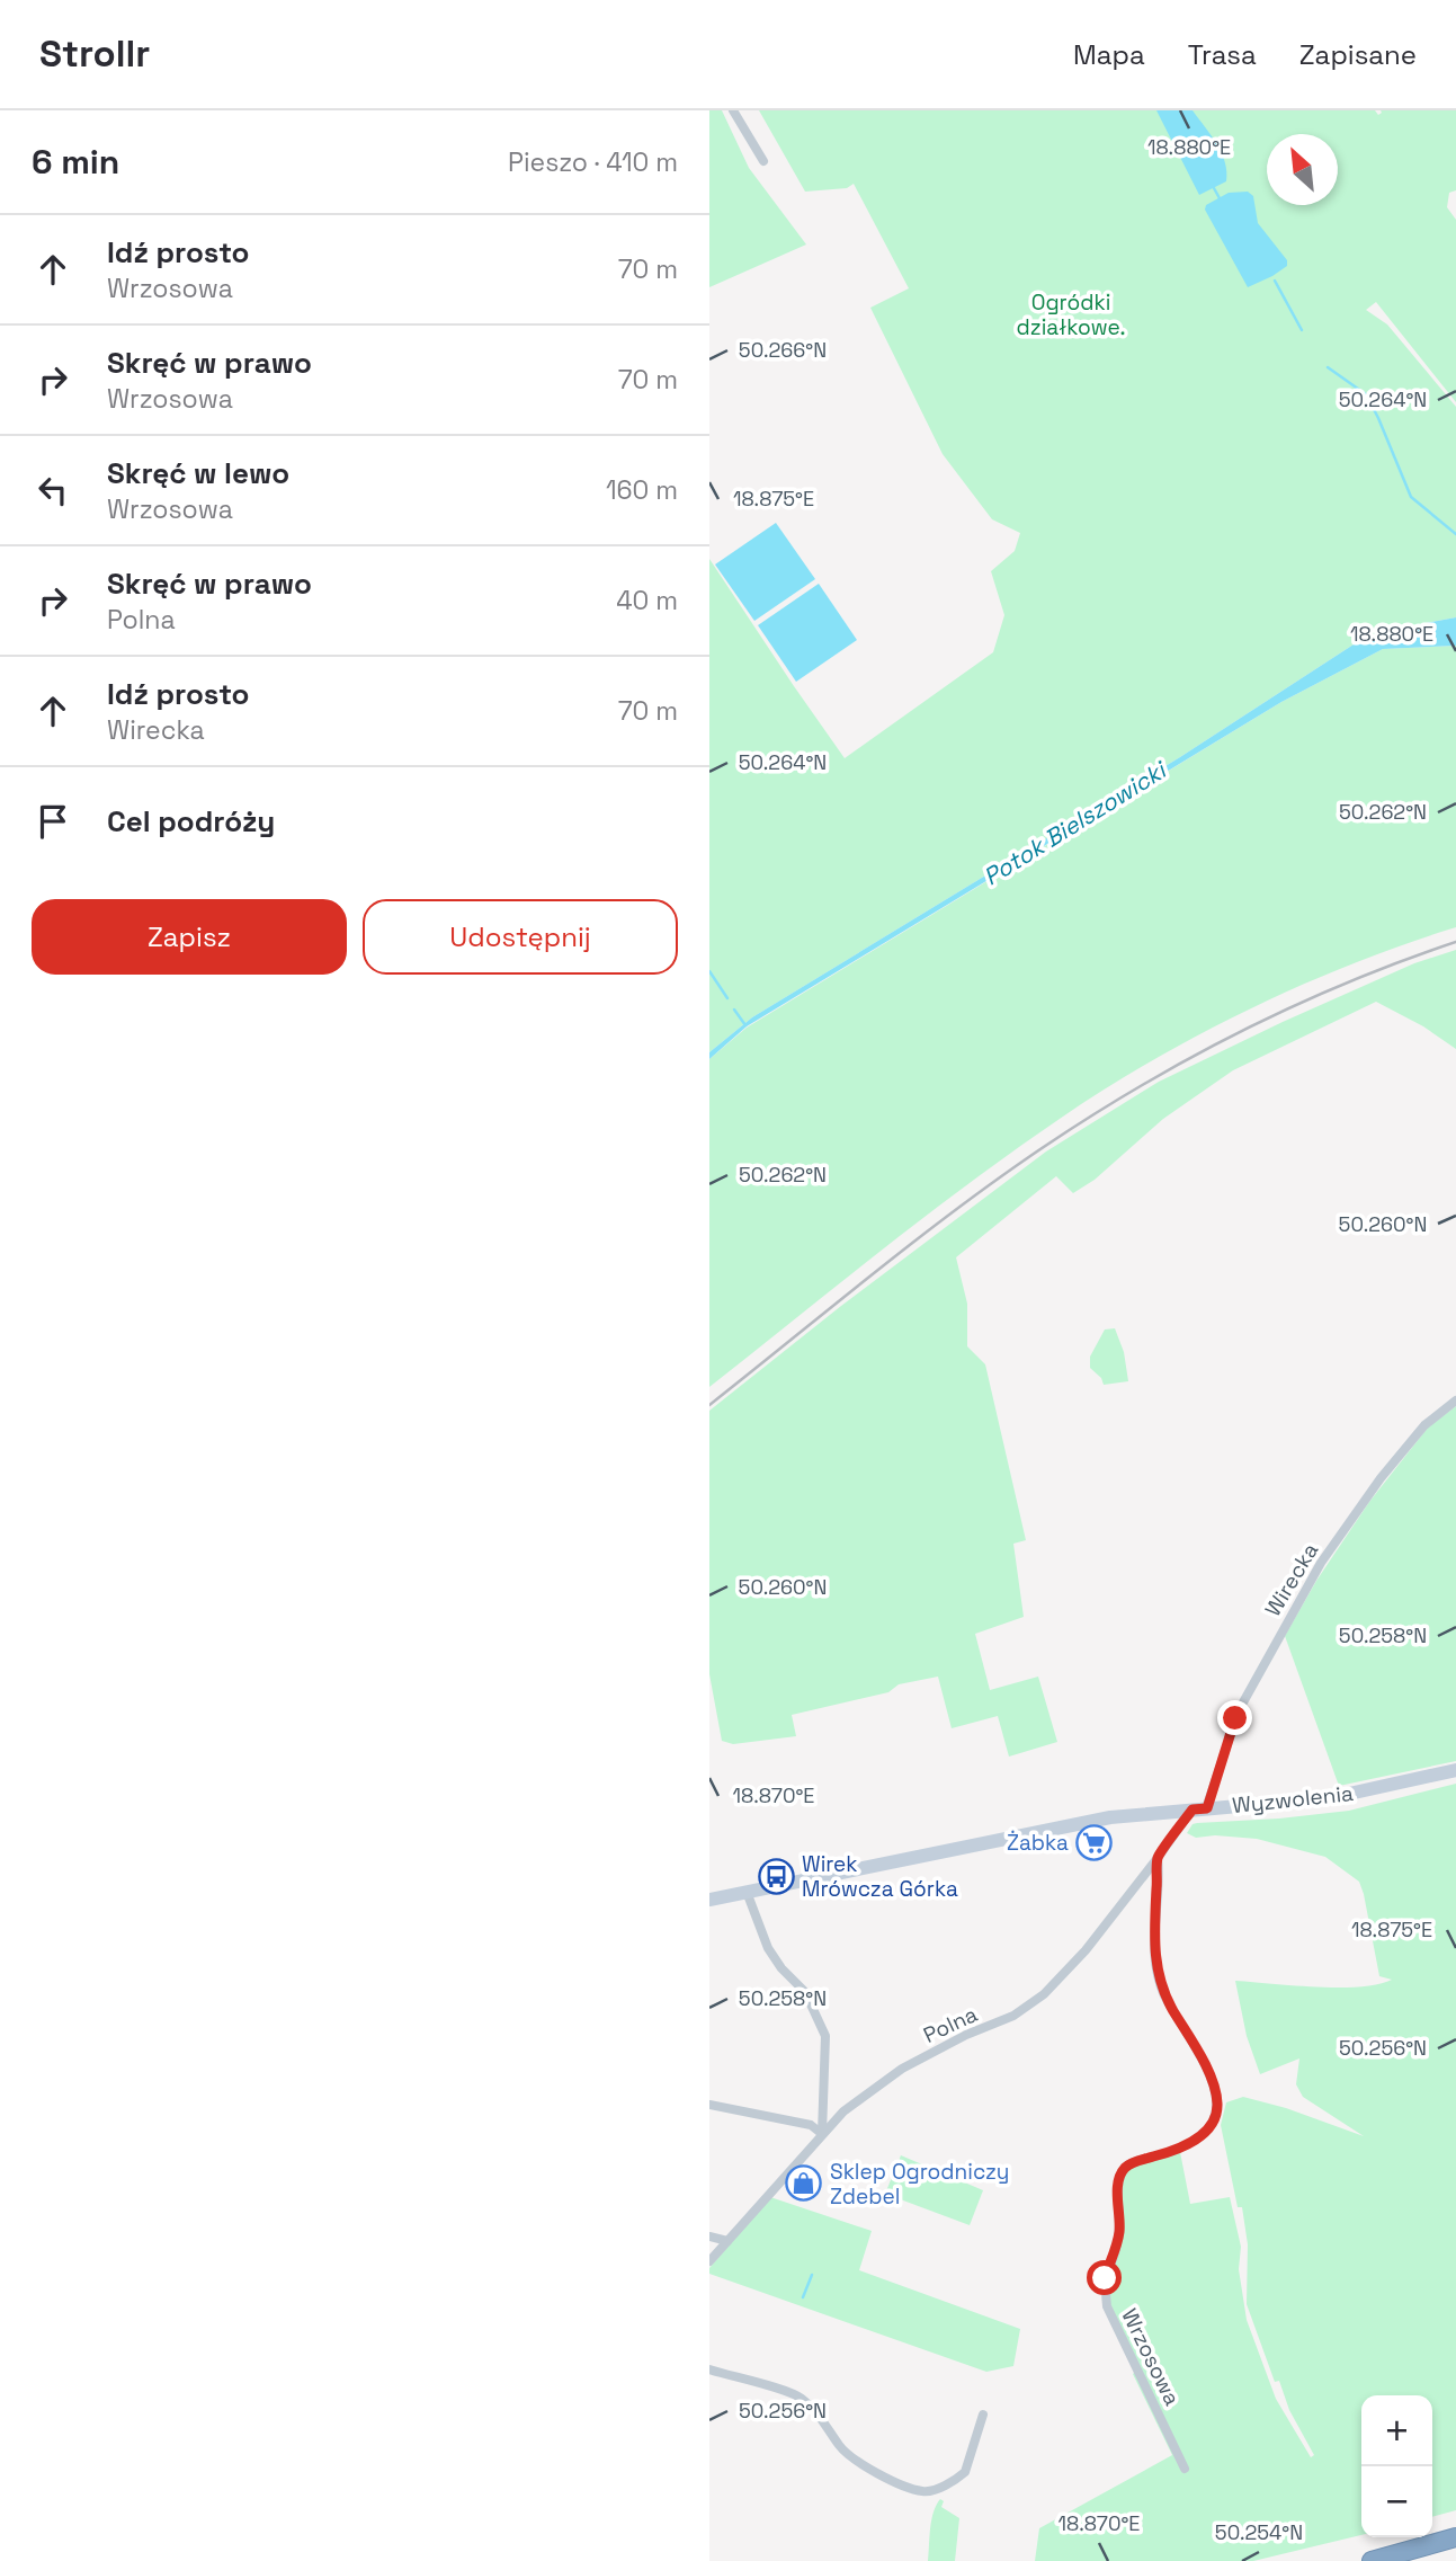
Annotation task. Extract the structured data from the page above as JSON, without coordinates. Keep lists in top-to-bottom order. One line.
{"streets":{"street":["Wirecka","Wyzwolenia","Polna","Wrzosowa"]},"crossings":[["Wirecka","Wyzwolenia"],["Wirecka","Polna"],["Wyzwolenia","Polna"],["Polna","Wrzosowa"]],"water":["Potok Bielszowicki"],"parks":["Ogródki działkowe."],"places":{"supermarket":["Żabka"],"bus stop":["Wirek Mrówcza Górka"],"shop":["Sklep Ogrodniczy Zdebel"]},"north":"top left","page":{"header":"Strollr","nav":["Mapa","Trasa","Zapisane"],"heading":["6 min","Pieszo · 410 m"],"list":[["Idź prosto","Wrzosowa","70 m"],["Skręć w prawo","Wrzosowa","70 m"],["Skręć w lewo","Wrzosowa","160 m"],["Skręć w prawo","Polna","40 m"],["Idź prosto","Wirecka","70 m"],"Cel podróży"],"buttons":["Zapisz","Udostępnij"],"map_buttons":["+","−"]},"coordinates":["18.880°E","50.266°N","50.264°N","18.875°E","50.262°N","50.260°N","50.258°N","18.870°E","50.256°N","50.254°N"]}
